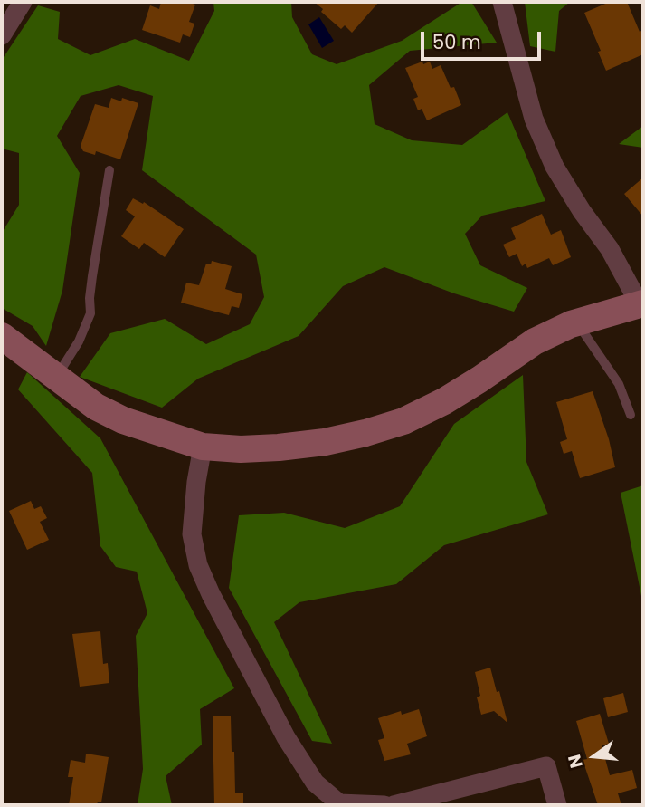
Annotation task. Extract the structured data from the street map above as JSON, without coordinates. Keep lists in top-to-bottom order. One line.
{"scale_bar":"50 m","north":"left"}
